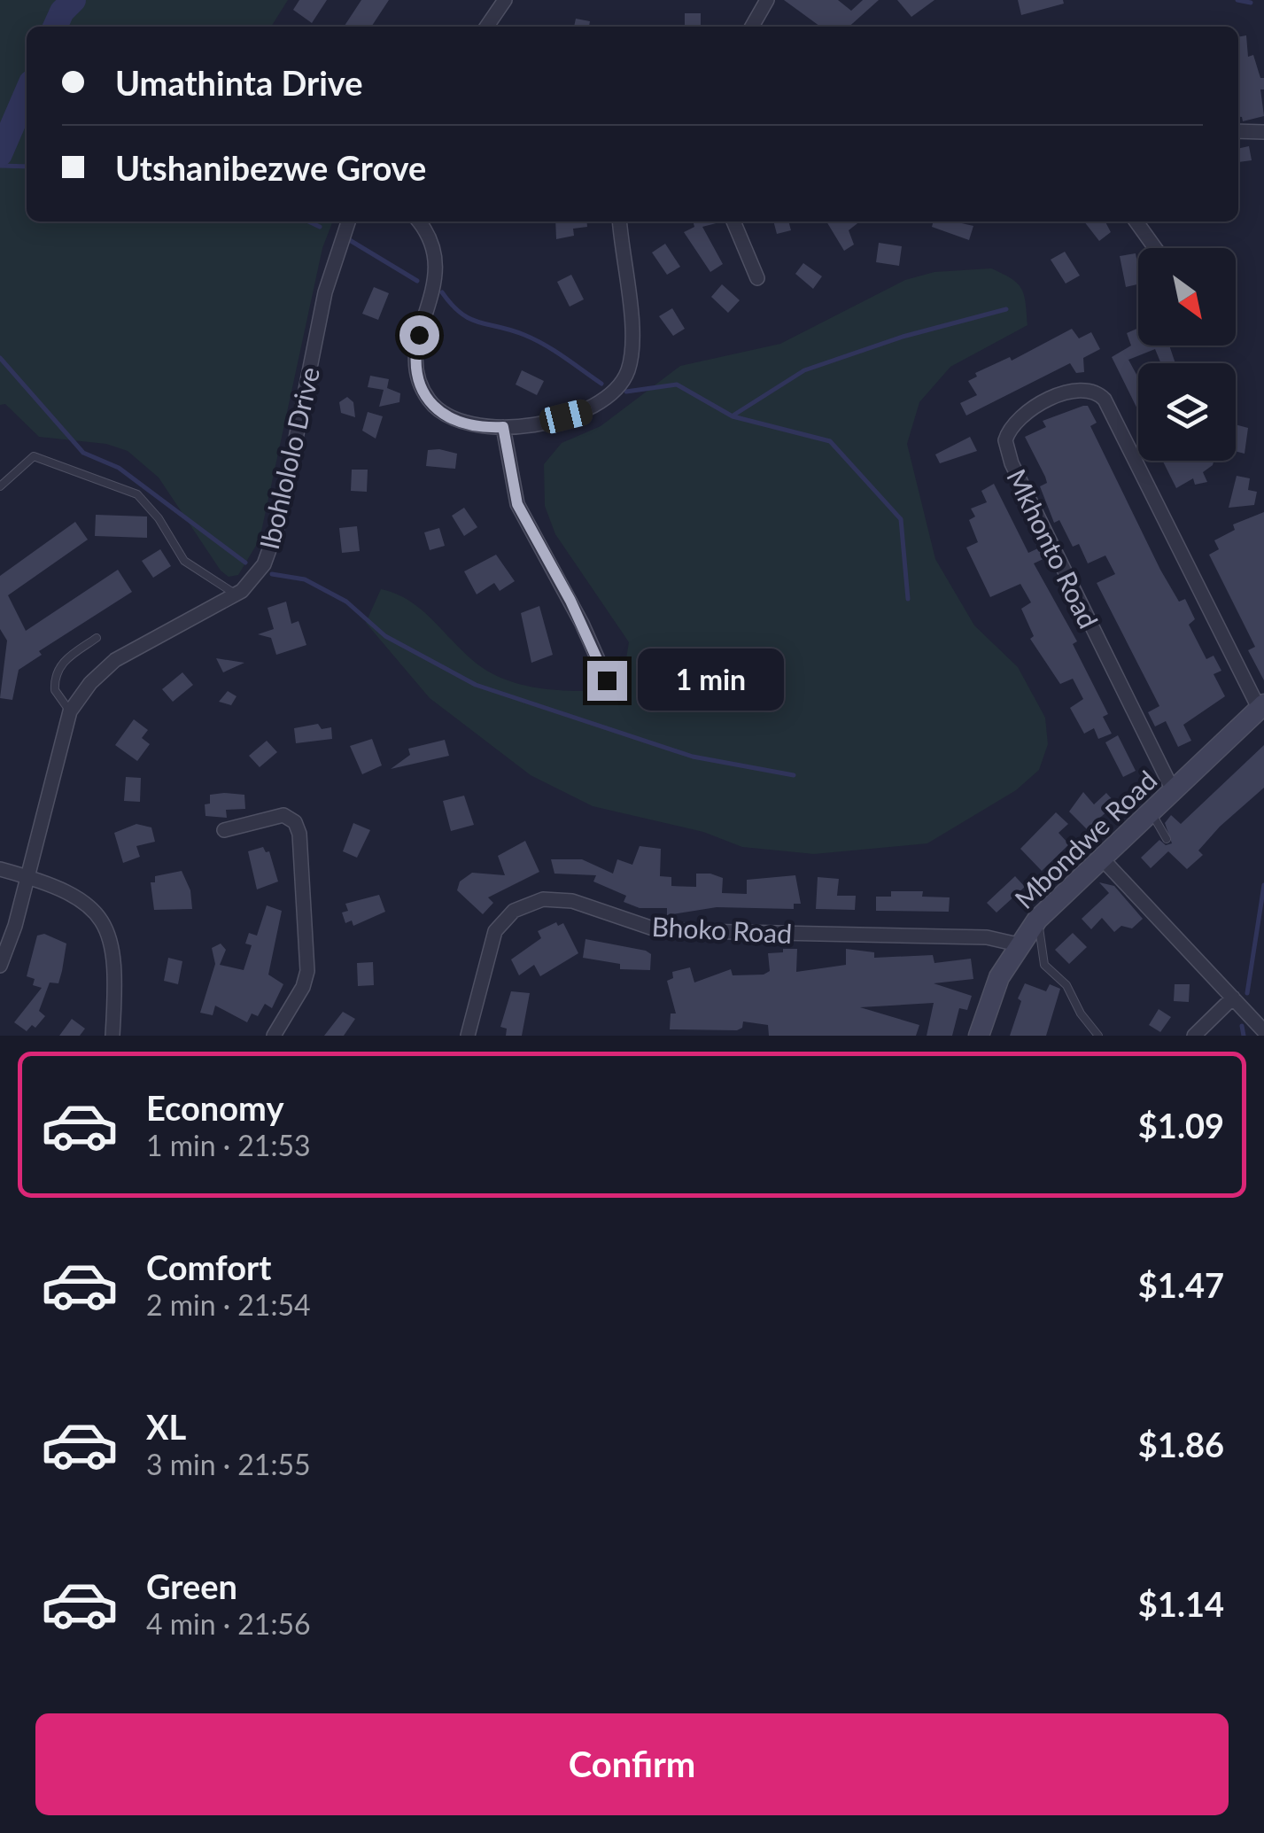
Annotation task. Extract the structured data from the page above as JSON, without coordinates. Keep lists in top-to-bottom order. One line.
{"streets":{"street":["Ibohlololo Drive","Mkhonto Road","Mbondwe Road","Bhoko Road"]},"crossings":[["Mkhonto Road","Mbondwe Road"],["Mbondwe Road","Bhoko Road"]],"north":"bottom right","page":{"banner":["Umathinta Drive","Utshanibezwe Grove"],"bubble":"1 min","list":[{"name":"Economy","note":"1 min · 21:53","value":"$1.09"},{"name":"Comfort","note":"2 min · 21:54","value":"$1.47"},{"name":"XL","note":"3 min · 21:55","value":"$1.86"},{"name":"Green","note":"4 min · 21:56","value":"$1.14"}],"buttons":"Confirm"}}
